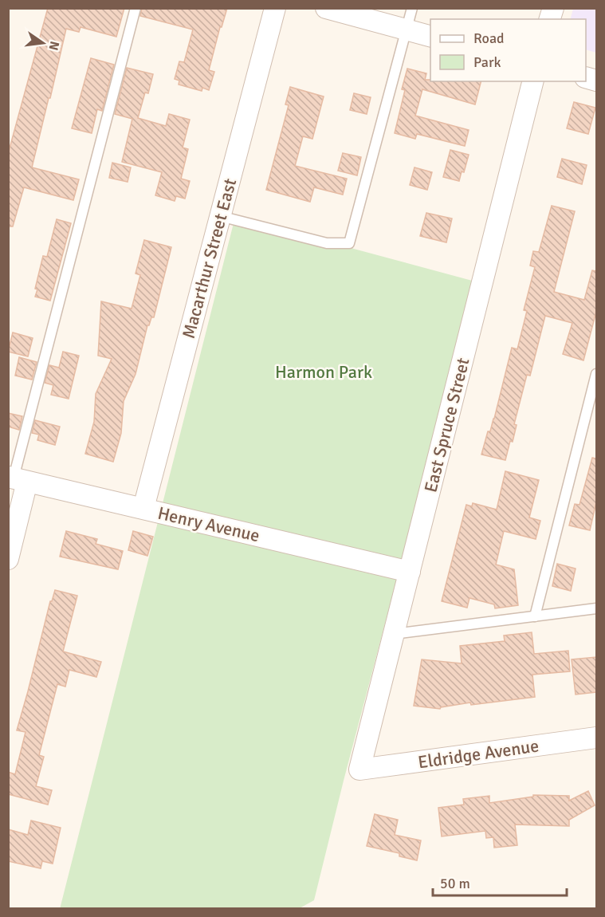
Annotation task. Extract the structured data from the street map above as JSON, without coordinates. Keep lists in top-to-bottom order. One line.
{"streets":{"street":["Macarthur Street East","East Spruce Street","Henry Avenue","Eldridge Avenue"]},"crossings":[["Macarthur Street East","Henry Avenue"],["East Spruce Street","Henry Avenue"],["East Spruce Street","Eldridge Avenue"]],"parks":["Harmon Park"],"legend":["Road","Park"],"scale_bar":"50 m","north":"right"}
